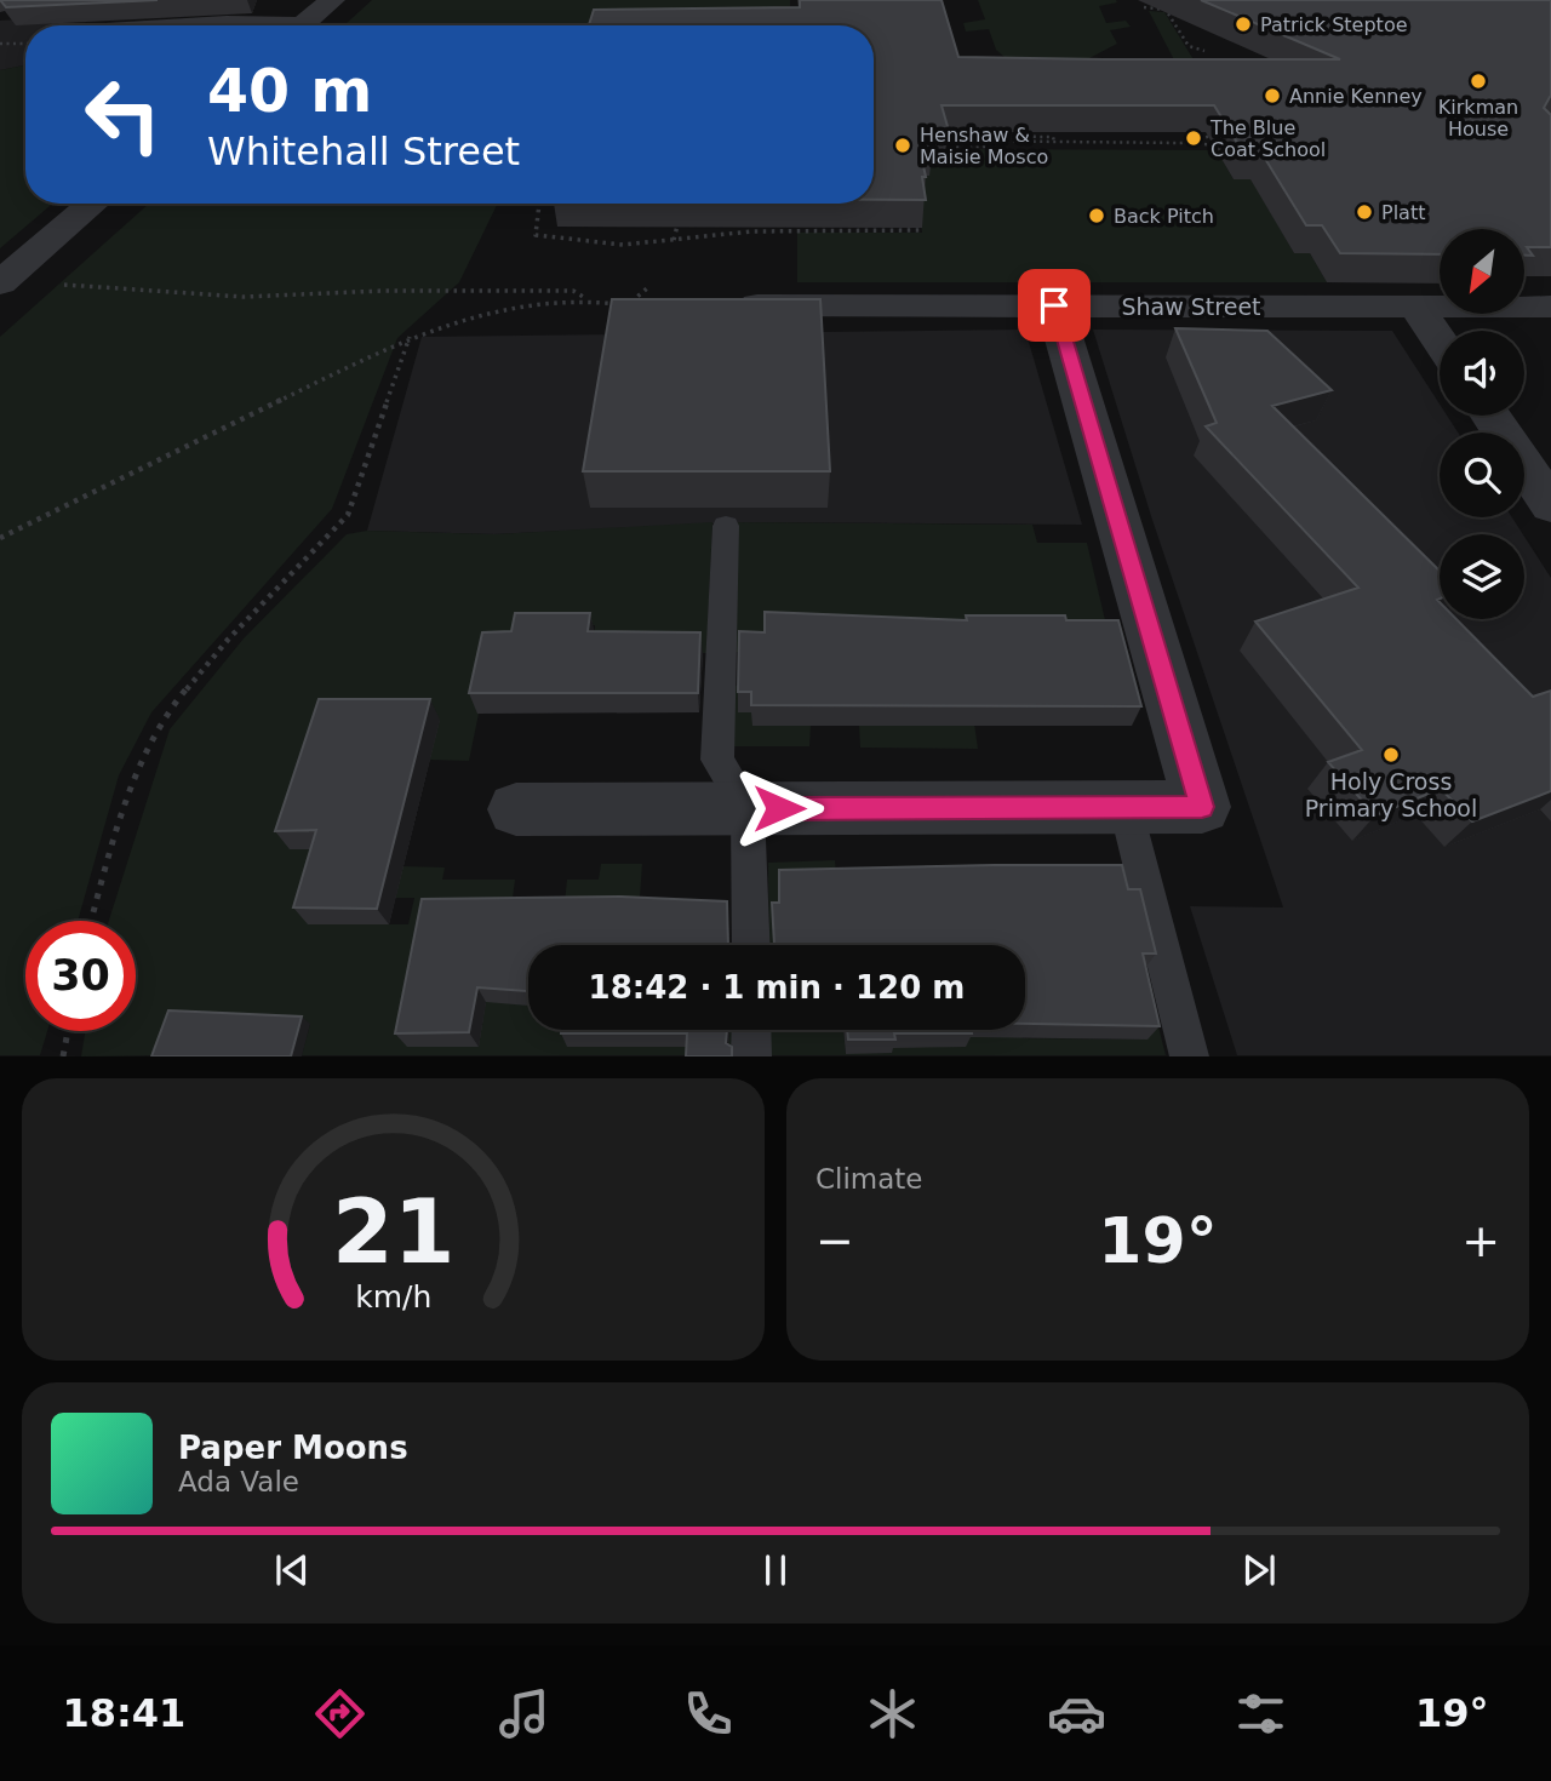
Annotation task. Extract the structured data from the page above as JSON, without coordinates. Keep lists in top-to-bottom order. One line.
{"streets":{"street":["Shaw Street"]},"places":["Patrick Steptoe","Kirkman House","Annie Kenney","The Blue Coat School","Henshaw & Maisie Mosco","Platt","Back Pitch","Holy Cross Primary School"],"north":"bottom left","page":{"turn":["40 m","Whitehall Street"],"limit":"30","trip":"18:42 · 1 min · 120 m","tile":"Climate","heat":["−","19°","+"],"song":["Paper Moons","Ada Vale"],"tabs":["18:41","19°"],"gauge":["21","km/h"]}}
